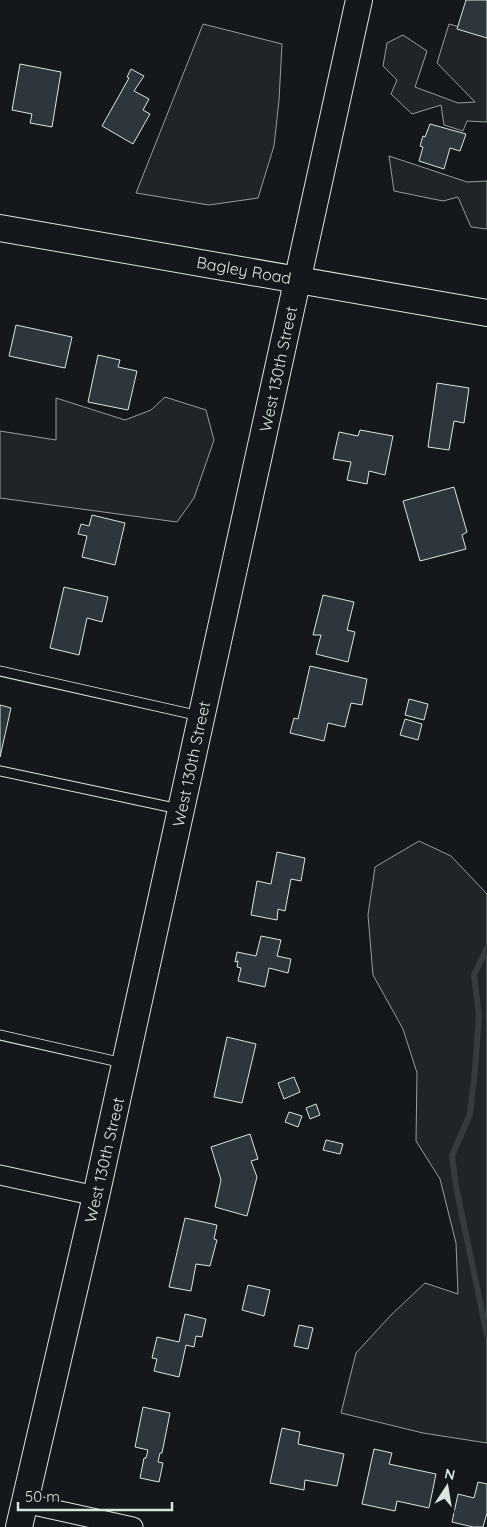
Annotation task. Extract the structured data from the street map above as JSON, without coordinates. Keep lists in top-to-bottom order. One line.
{"streets":{"main road":["Bagley Road","West 130th Street"]},"crossings":[["Bagley Road","West 130th Street"]],"scale_bar":"50 m","north":"top"}
